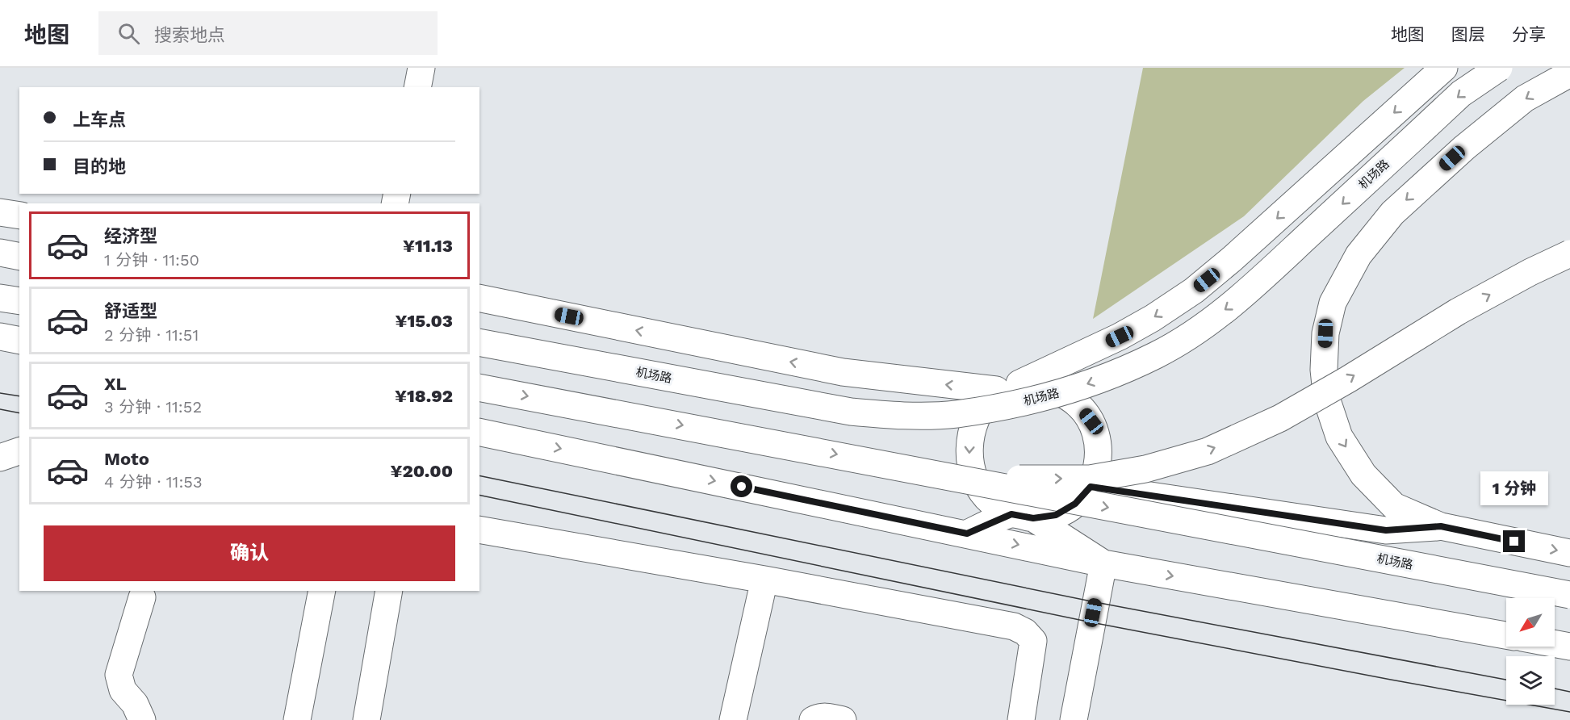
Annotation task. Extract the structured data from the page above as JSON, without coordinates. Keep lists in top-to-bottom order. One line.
{"streets":{"main road":["机场路"]},"north":"bottom left","page":{"header":"地图","search":"搜索地点","nav":["地图","图层","分享"],"banner":["上车点","目的地"],"list":[{"name":"经济型","note":"1 分钟 · 11:50","value":"¥11.13"},{"name":"舒适型","note":"2 分钟 · 11:51","value":"¥15.03"},{"name":"XL","note":"3 分钟 · 11:52","value":"¥18.92"},{"name":"Moto","note":"4 分钟 · 11:53","value":"¥20.00"}],"bubble":"1 分钟","buttons":"确认"}}
